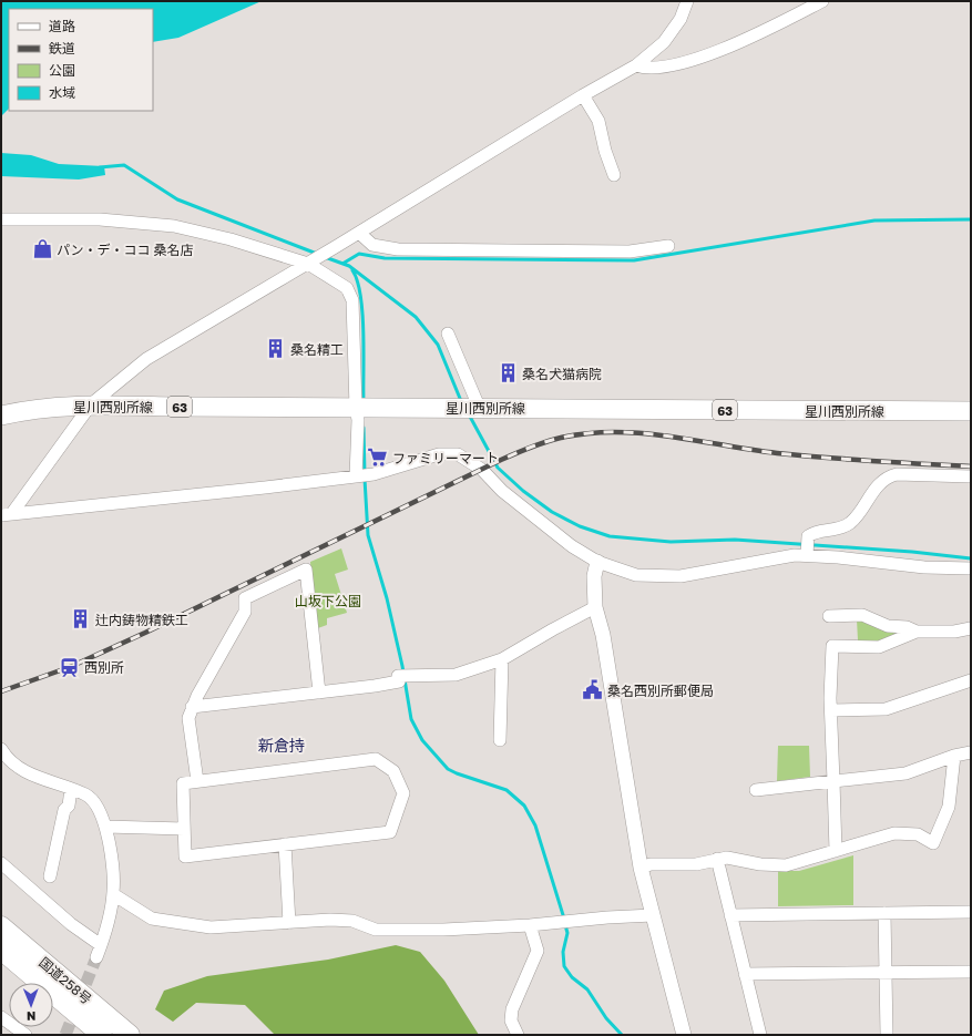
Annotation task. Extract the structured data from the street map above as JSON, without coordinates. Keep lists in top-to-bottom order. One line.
{"streets":{"highway":["国道258号"],"main road":["星川西別所線","63"]},"districts":["新倉持"],"parks":["山坂下公園"],"places":{"shop":["パン・デ・ココ 桑名店"],"building":["桑名精工","桑名犬猫病院","辻内鋳物精鉄工"],"supermarket":["ファミリーマート"],"station":["西別所"],"public building":["桑名西別所郵便局"]},"legend":["道路","鉄道","公園","水域"],"north":"bottom"}
